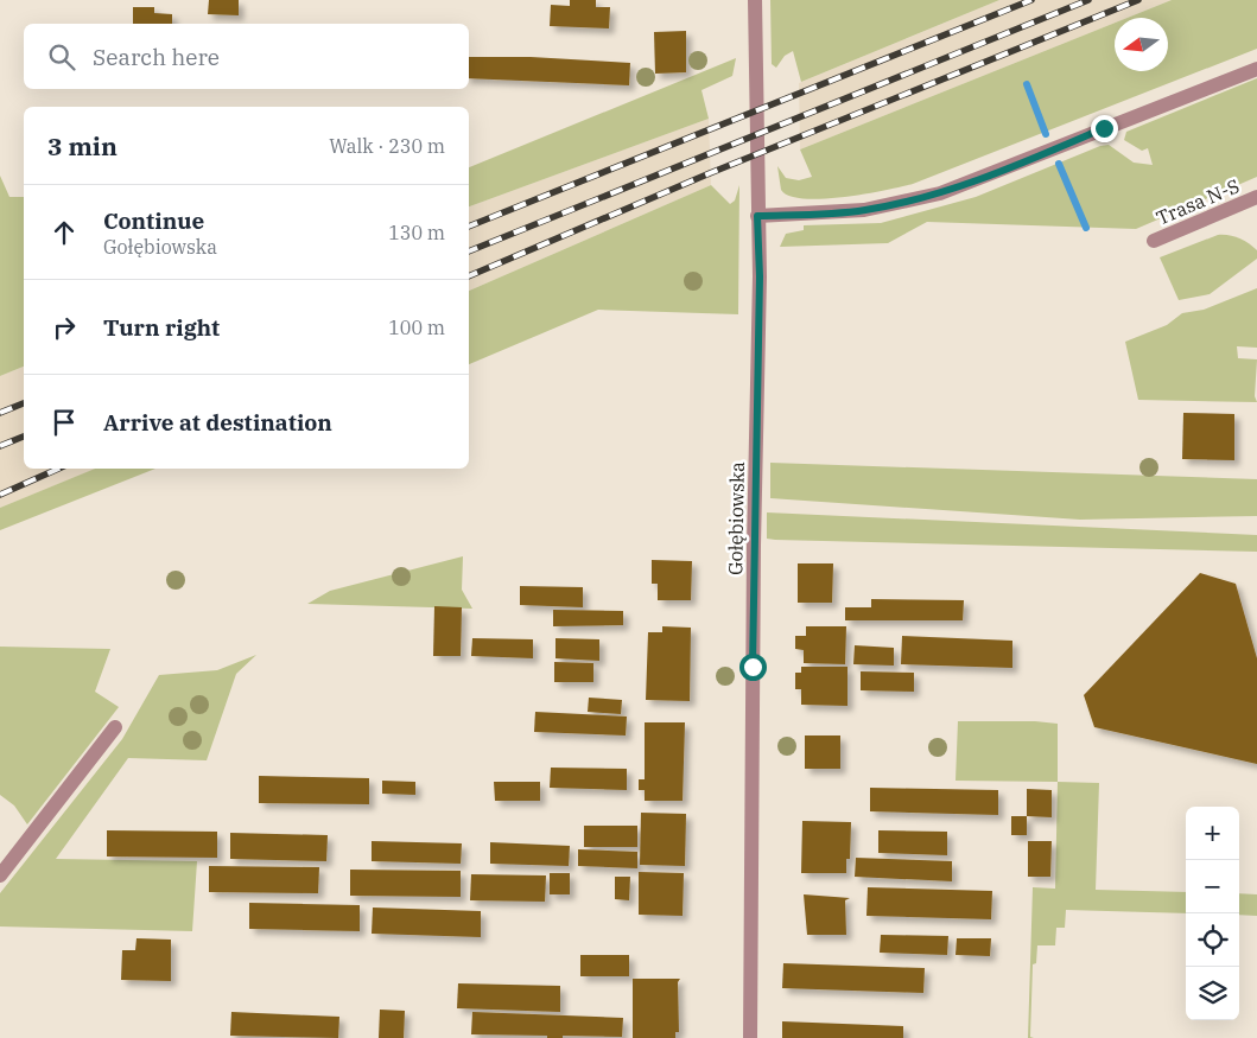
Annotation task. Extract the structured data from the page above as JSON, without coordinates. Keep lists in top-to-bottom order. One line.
{"streets":{"street":["Trasa N-S","Gołębiowska"]},"north":"left","page":{"search":"Search here","heading":["3 min","Walk · 230 m"],"list":[["Continue","Gołębiowska","130 m"],["Turn right","100 m"],"Arrive at destination"],"map_buttons":["+","−"]}}
